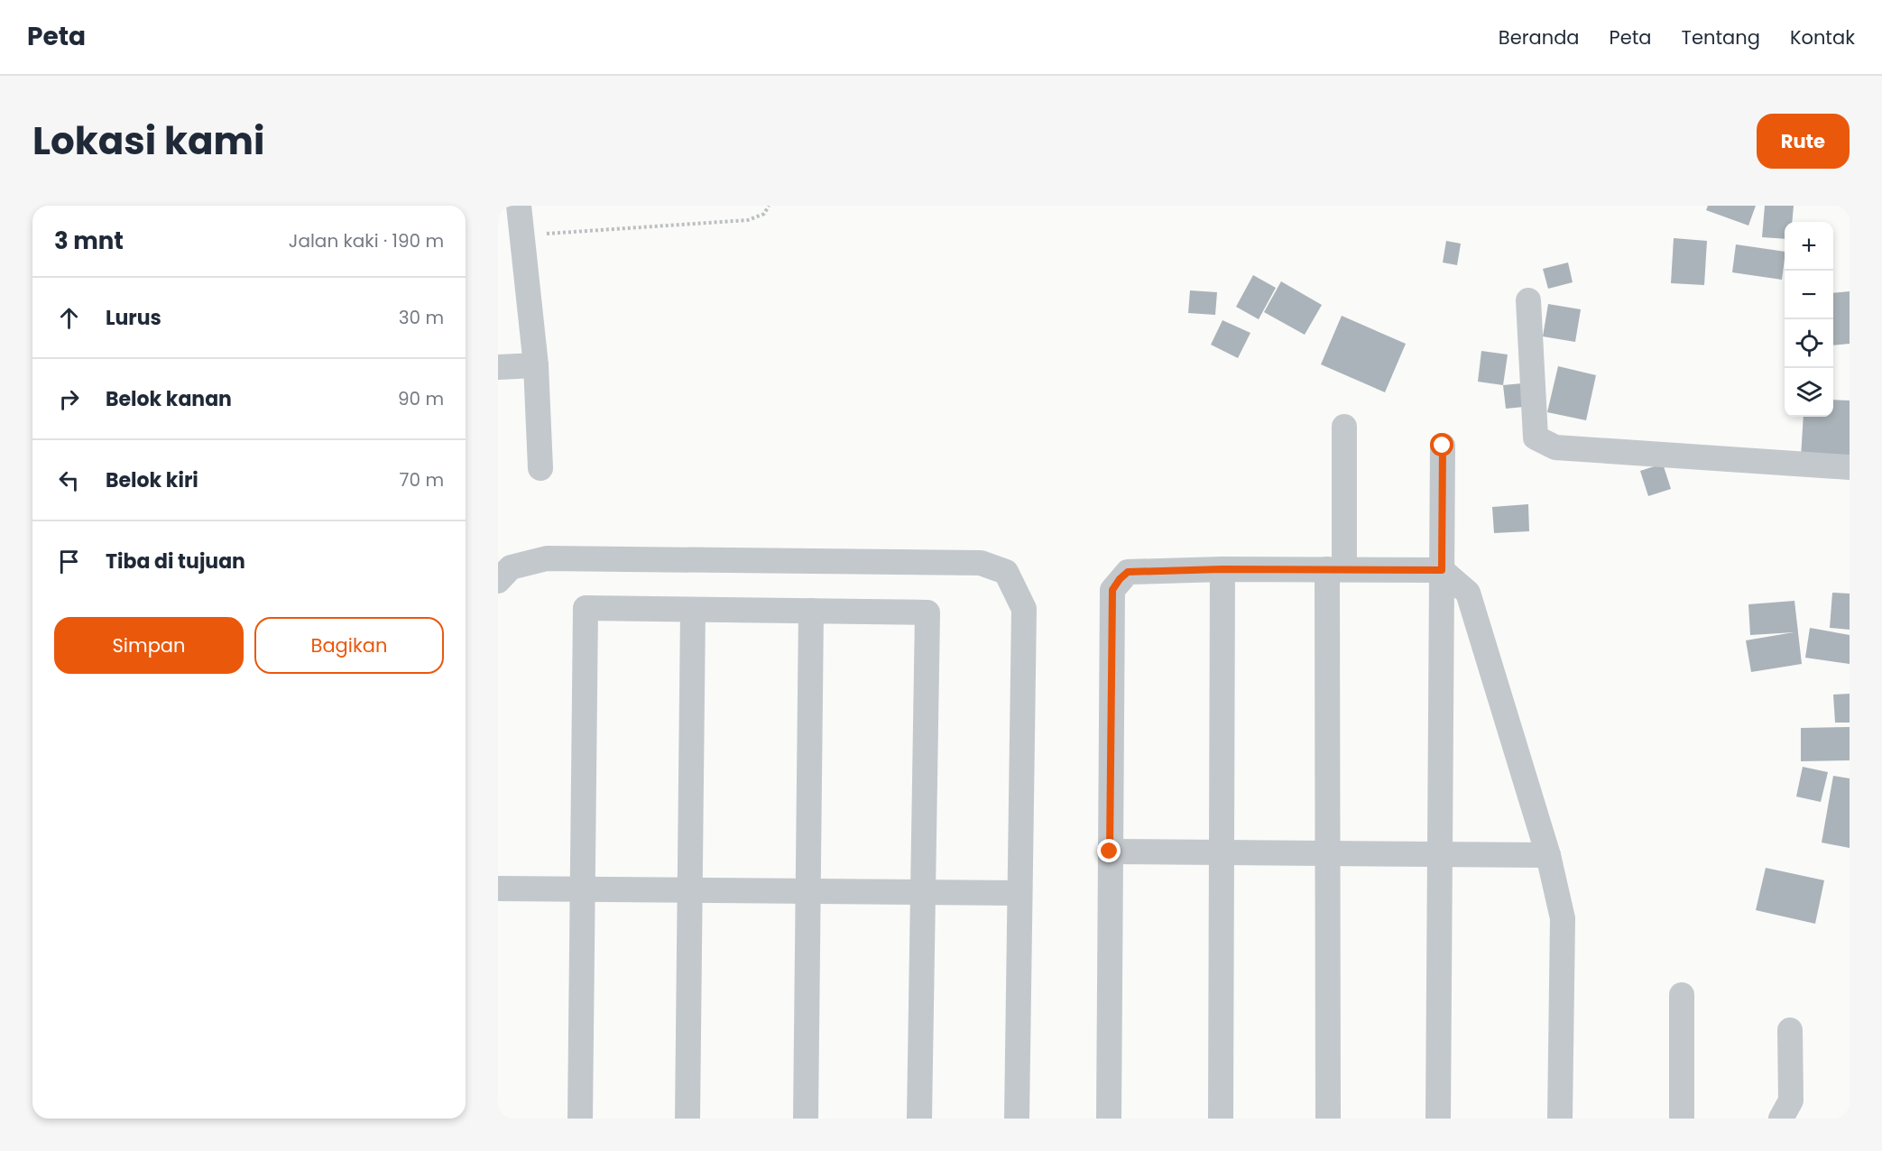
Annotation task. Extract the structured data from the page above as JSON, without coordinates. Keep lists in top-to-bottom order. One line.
{"page":{"header":"Peta","nav":["Beranda","Peta","Tentang","Kontak"],"title":"Lokasi kami","buttons":["Rute",["Simpan","Bagikan"]],"heading":["3 mnt","Jalan kaki · 190 m"],"map_buttons":["+","−"],"list":[["Lurus","30 m"],["Belok kanan","90 m"],["Belok kiri","70 m"],"Tiba di tujuan"]}}
